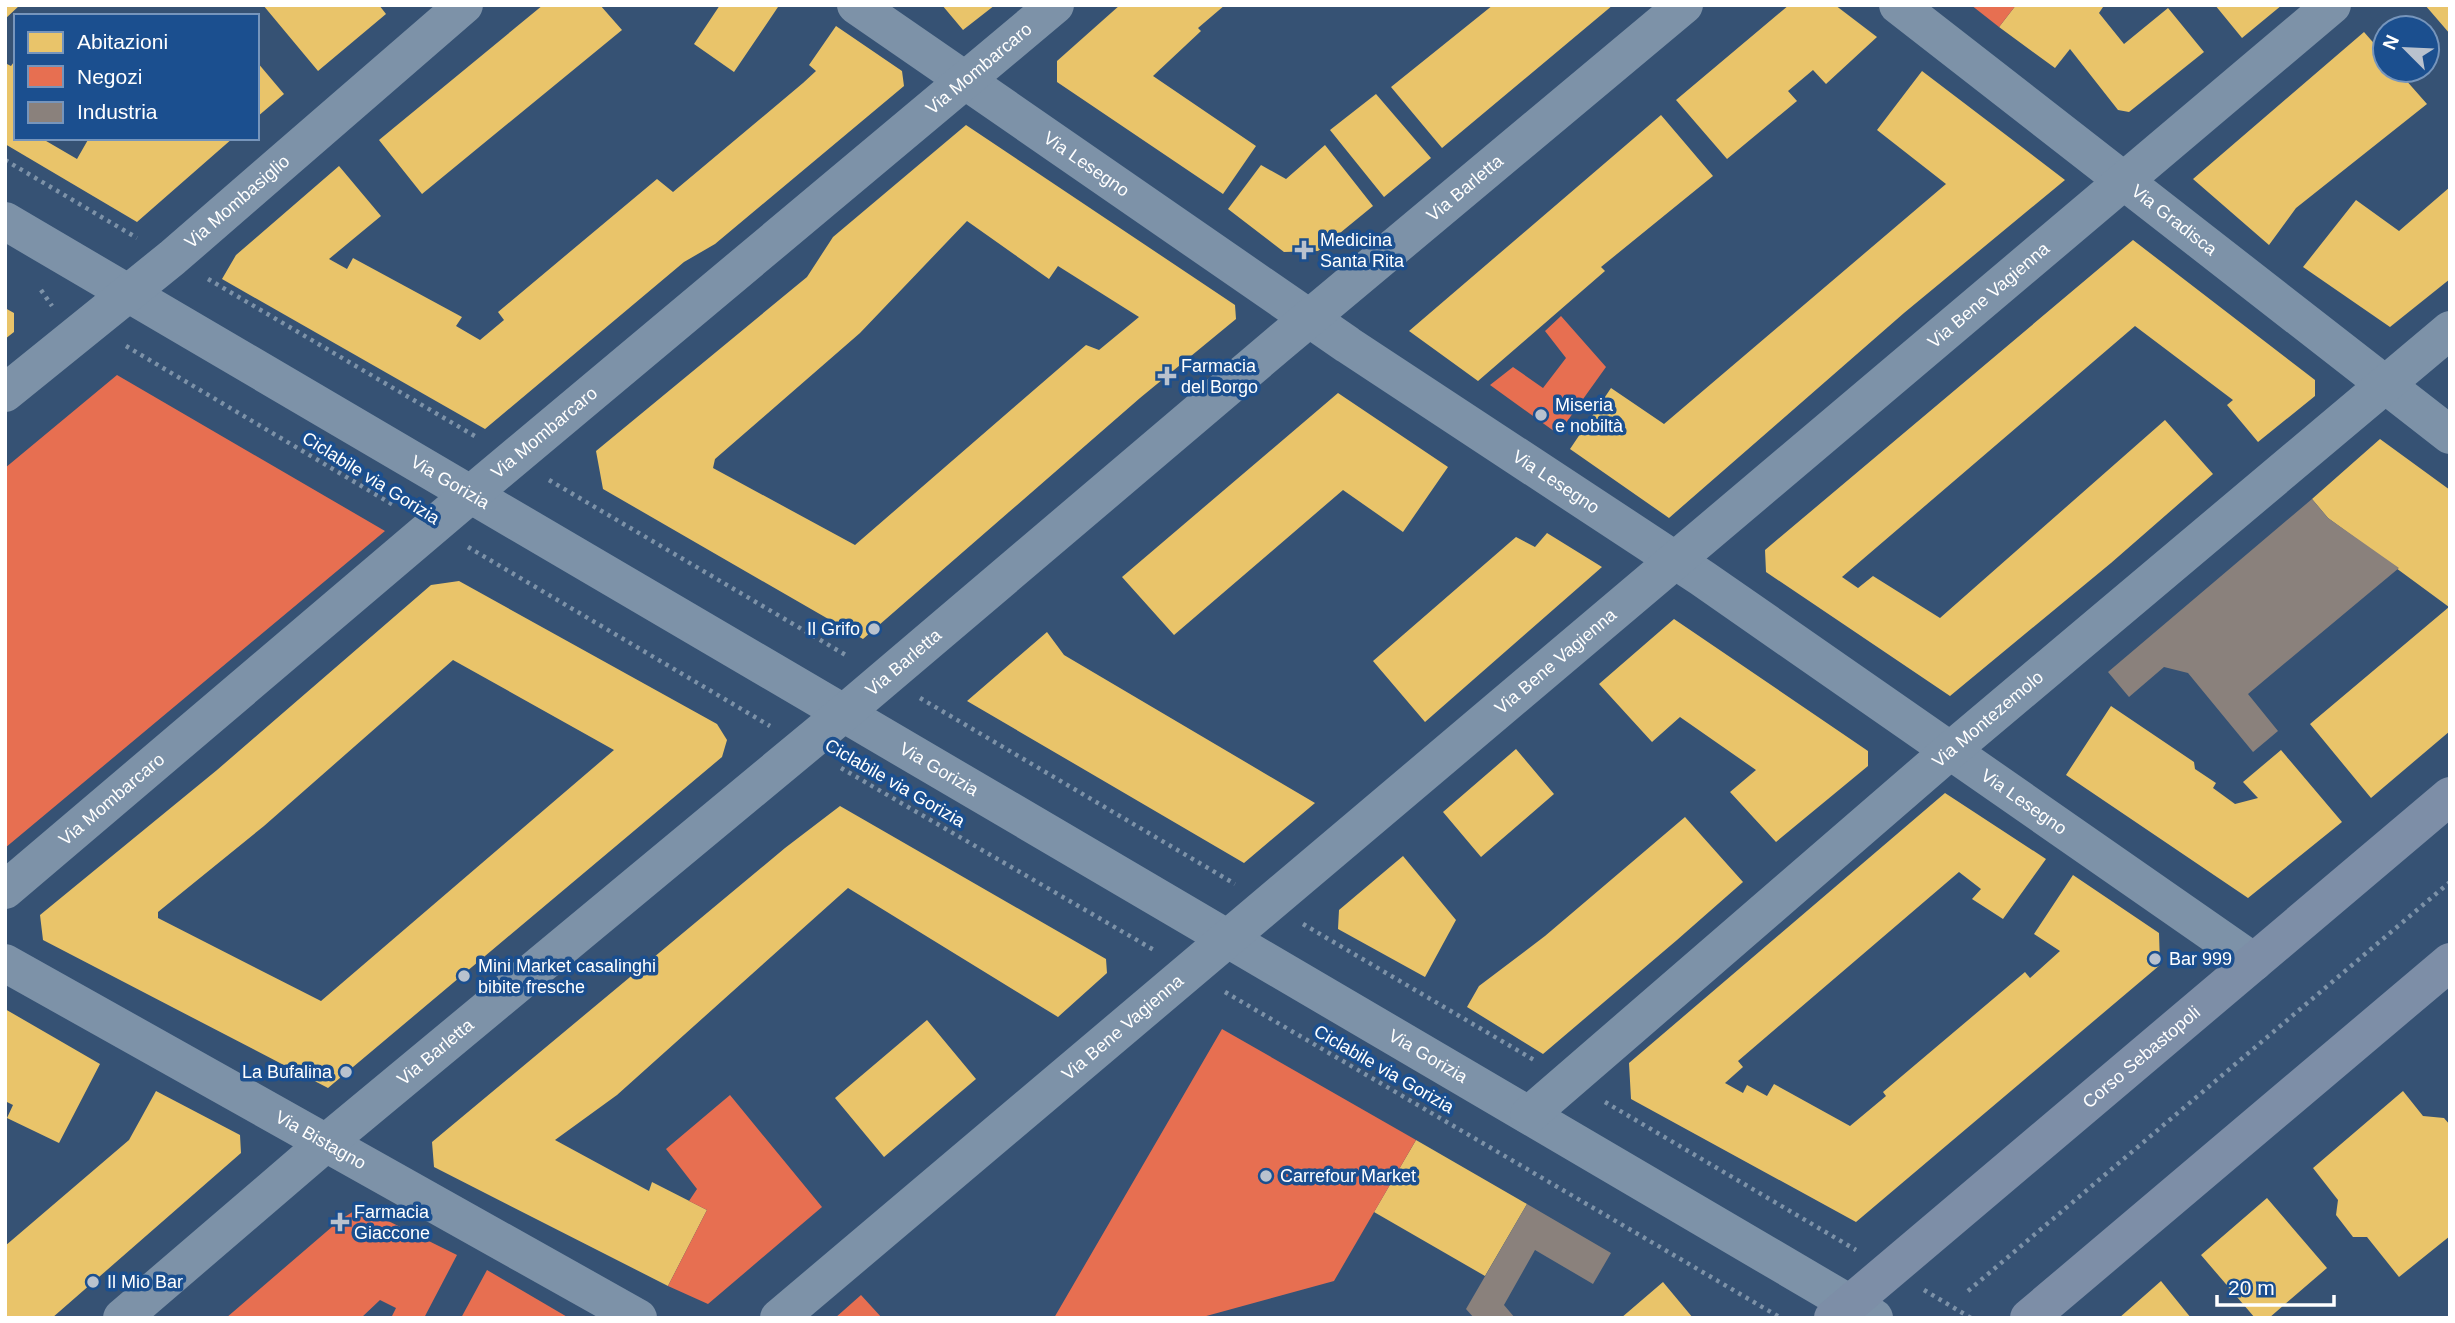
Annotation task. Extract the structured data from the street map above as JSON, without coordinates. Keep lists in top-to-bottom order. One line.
{"streets":{"main road":["Corso Sebastopoli"],"street":["Via Mombarcaro","Via Lesegno","Via Barletta","Via Mombasiglio","Via Gradisca","Via Bene Vagienna","Via Gorizia","Via Montezemolo","Via Bistagno"],"path":["Ciclabile via Gorizia"]},"crossings":[["Via Mombarcaro","Via Lesegno"],["Via Mombarcaro","Ciclabile via Gorizia"],["Via Mombarcaro","Via Gorizia"],["Via Lesegno","Via Barletta"],["Via Lesegno","Via Bene Vagienna"],["Via Lesegno","Via Montezemolo"],["Via Lesegno","Corso Sebastopoli"],["Via Barletta","Ciclabile via Gorizia"],["Via Barletta","Via Gorizia"],["Via Barletta","Via Bistagno"],["Via Mombasiglio","Ciclabile via Gorizia"],["Via Mombasiglio","Via Gorizia"],["Via Gradisca","Via Bene Vagienna"],["Via Gradisca","Via Montezemolo"],["Via Bene Vagienna","Ciclabile via Gorizia"],["Via Bene Vagienna","Via Gorizia"],["Via Gorizia","Via Montezemolo"],["Via Gorizia","Corso Sebastopoli"]],"places":{"health":["Medicina Santa Rita","Farmacia del Borgo","Farmacia Giaccone"],"other":["Miseria e nobiltà","Il Grifo","Bar 999","Mini Market casalinghi bibite fresche","La Bufalina","Carrefour Market","Il Mio Bar"]},"legend":["Abitazioni","Negozi","Industria"],"scale_bar":"20 m","north":"top left"}
